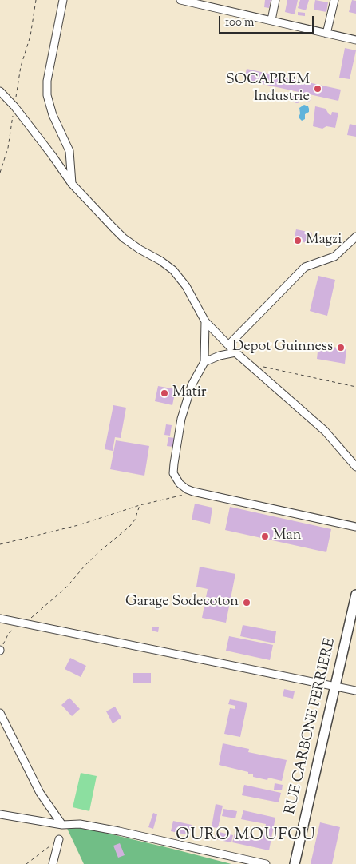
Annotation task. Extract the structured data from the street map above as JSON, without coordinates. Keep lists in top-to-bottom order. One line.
{"streets":{"street":["RUE CARBONE FERRIERE"]},"districts":["OURO MOUFOU"],"places":["SOCAPREM Industrie","Magzi","Depot Guinness","Matir","Man","Garage Sodecoton"],"scale_bar":"100 m"}
